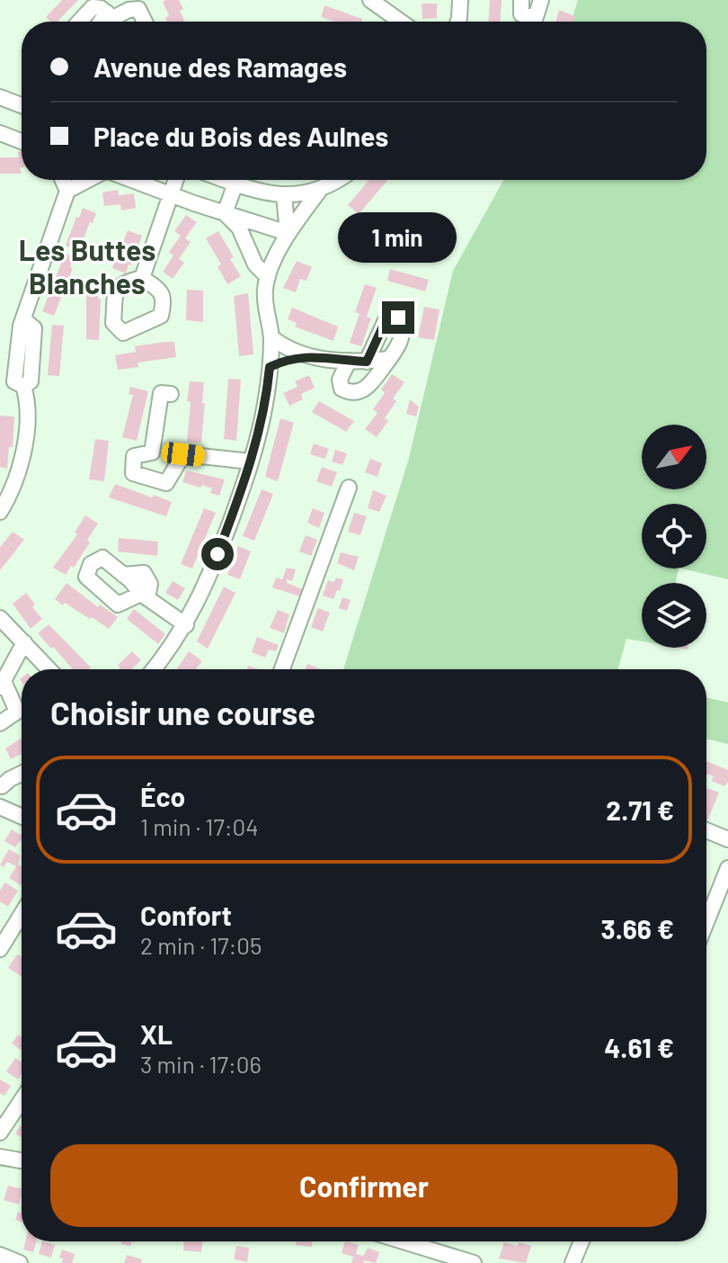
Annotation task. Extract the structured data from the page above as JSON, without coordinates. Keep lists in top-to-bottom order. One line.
{"districts":["Les Buttes Blanches"],"north":"top right","page":{"banner":["Avenue des Ramages","Place du Bois des Aulnes"],"bubble":"1 min","heading":"Choisir une course","list":[{"name":"Éco","note":"1 min · 17:04","value":"2.71 €"},{"name":"Confort","note":"2 min · 17:05","value":"3.66 €"},{"name":"XL","note":"3 min · 17:06","value":"4.61 €"}],"buttons":"Confirmer"}}
